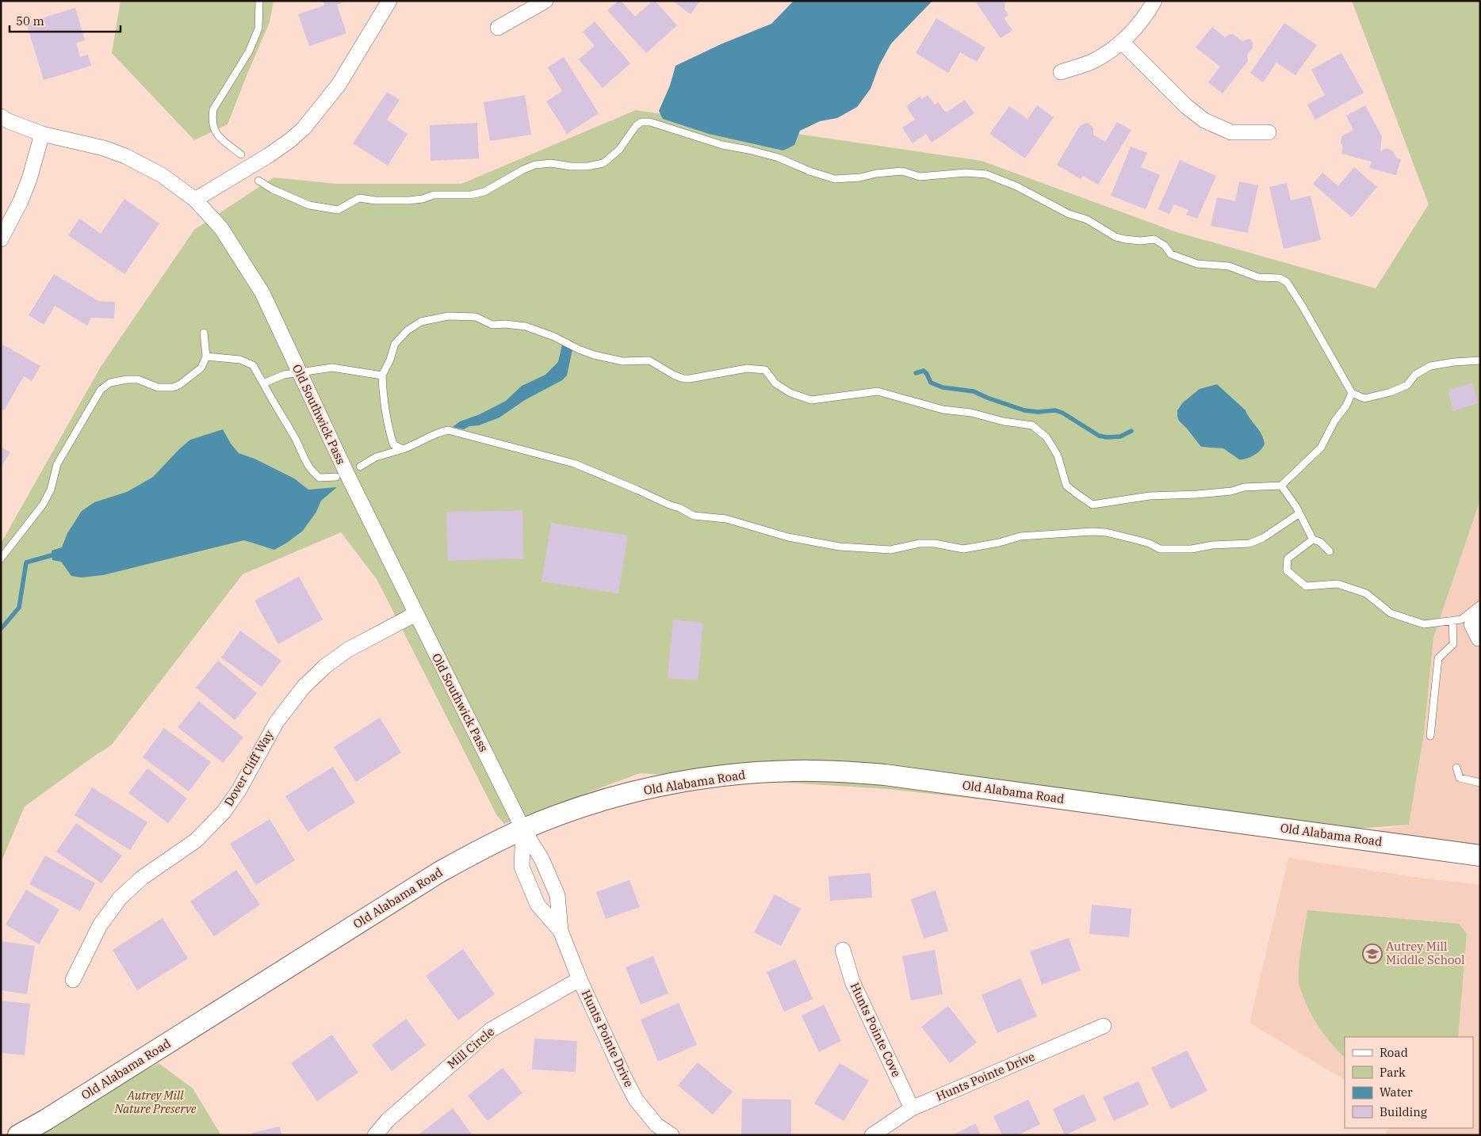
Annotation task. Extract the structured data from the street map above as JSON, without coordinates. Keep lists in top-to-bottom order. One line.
{"streets":{"main road":["Old Alabama Road"],"street":["Old Southwick Pass","Dover Cliff Way","Hunts Pointe Cove","Hunts Pointe Drive","Mill Circle"]},"crossings":[["Old Southwick Pass","Dover Cliff Way"],["Old Southwick Pass","Old Alabama Road"],["Old Southwick Pass","Hunts Pointe Drive"],["Old Alabama Road","Hunts Pointe Drive"],["Hunts Pointe Cove","Hunts Pointe Drive"],["Hunts Pointe Drive","Mill Circle"]],"parks":["Autrey Mill Nature Preserve"],"places":{"school or university":["Autrey Mill Middle School"]},"legend":["Road","Park","Water","Building"],"scale_bar":"50 m"}
